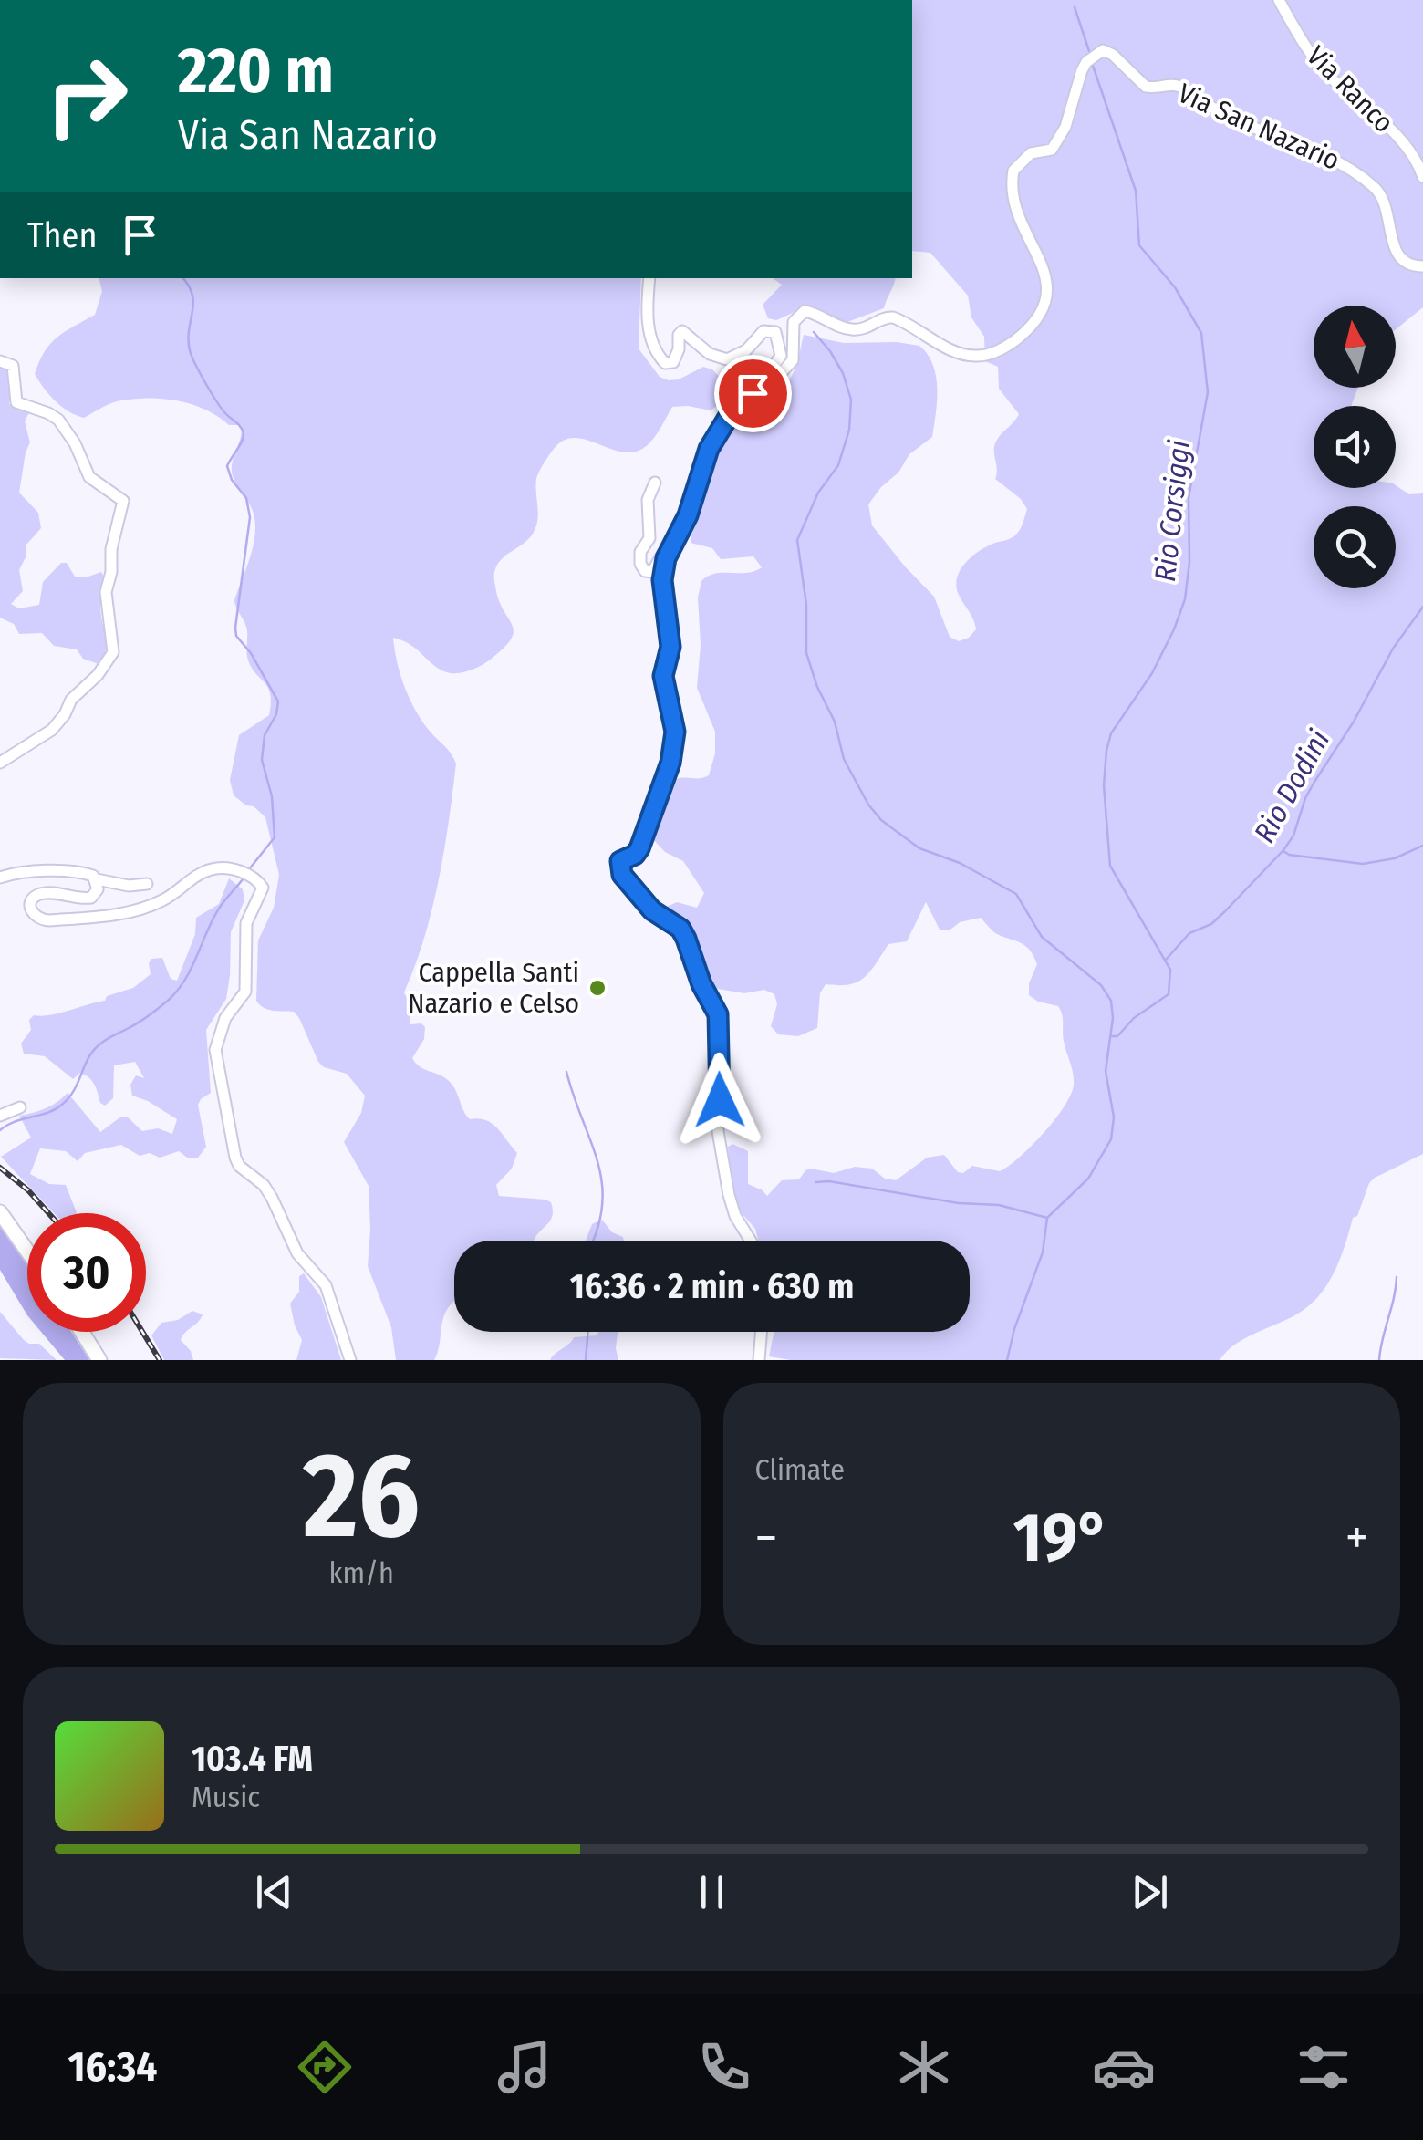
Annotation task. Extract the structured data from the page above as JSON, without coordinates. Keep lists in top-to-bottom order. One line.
{"streets":{"street":["Via Ranco","Via San Nazario"]},"water":["Rio Corsiggi","Rio Dodini"],"places":["Cappella Santi Nazario e Celso"],"north":"top","page":{"turn":["220 m","Via San Nazario"],"then":"Then","limit":"30","trip":"16:36 · 2 min · 630 m","tile":[["26","km/h"],"Climate"],"heat":["−","19°","+"],"song":["103.4 FM","Music"],"tabs":"16:34"}}
